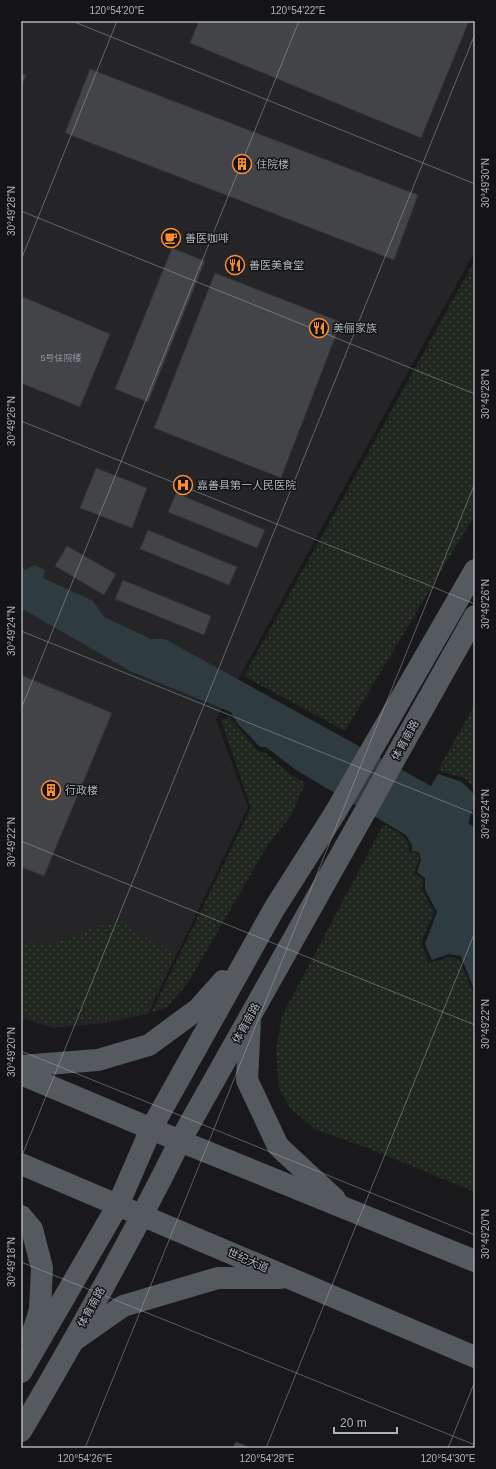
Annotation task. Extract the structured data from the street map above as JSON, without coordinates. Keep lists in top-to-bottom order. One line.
{"streets":{"main road":["体育南路","世纪大道"]},"crossings":[["体育南路","世纪大道"]],"places":{"building":["住院楼","行政楼"],"cafe":["善医咖啡"],"restaurant":["善医美食堂","美俪家族"],"hospital":["嘉善县第一人民医院"]},"house_numbers":["5号住院楼"],"scale_bar":"20 m","coordinates":["120°54'20\"E","120°54'22\"E","30°49'30\"N","30°49'28\"N","30°49'26\"N","30°49'24\"N","30°49'22\"N","30°49'20\"N","30°49'18\"N","120°54'26\"E","120°54'28\"E","120°54'30\"E"]}
